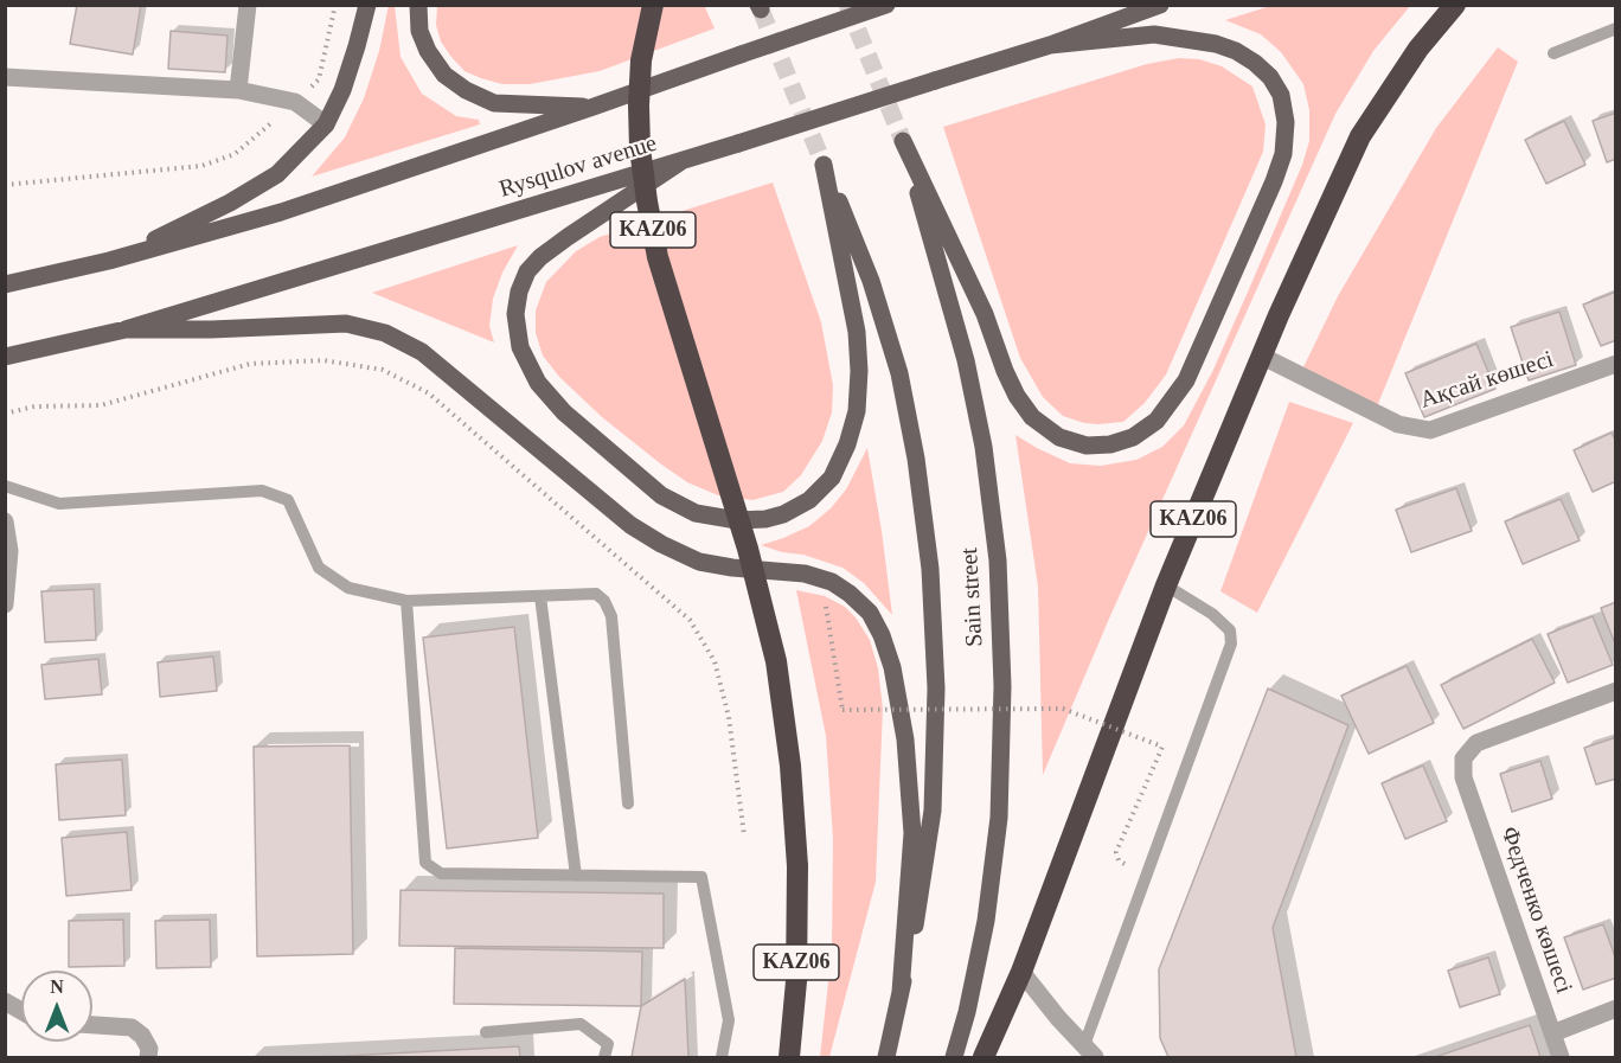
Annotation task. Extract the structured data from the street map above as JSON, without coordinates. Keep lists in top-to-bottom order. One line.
{"streets":{"highway":["KАZ06"],"main road":["Rysqulov avenue","Sain street"],"street":["Ақсай көшесі","Федченко көшесі"]},"crossings":[["Rysqulov avenue","Sain street"],["KАZ06","Ақсай көшесі"]],"north":"top"}
